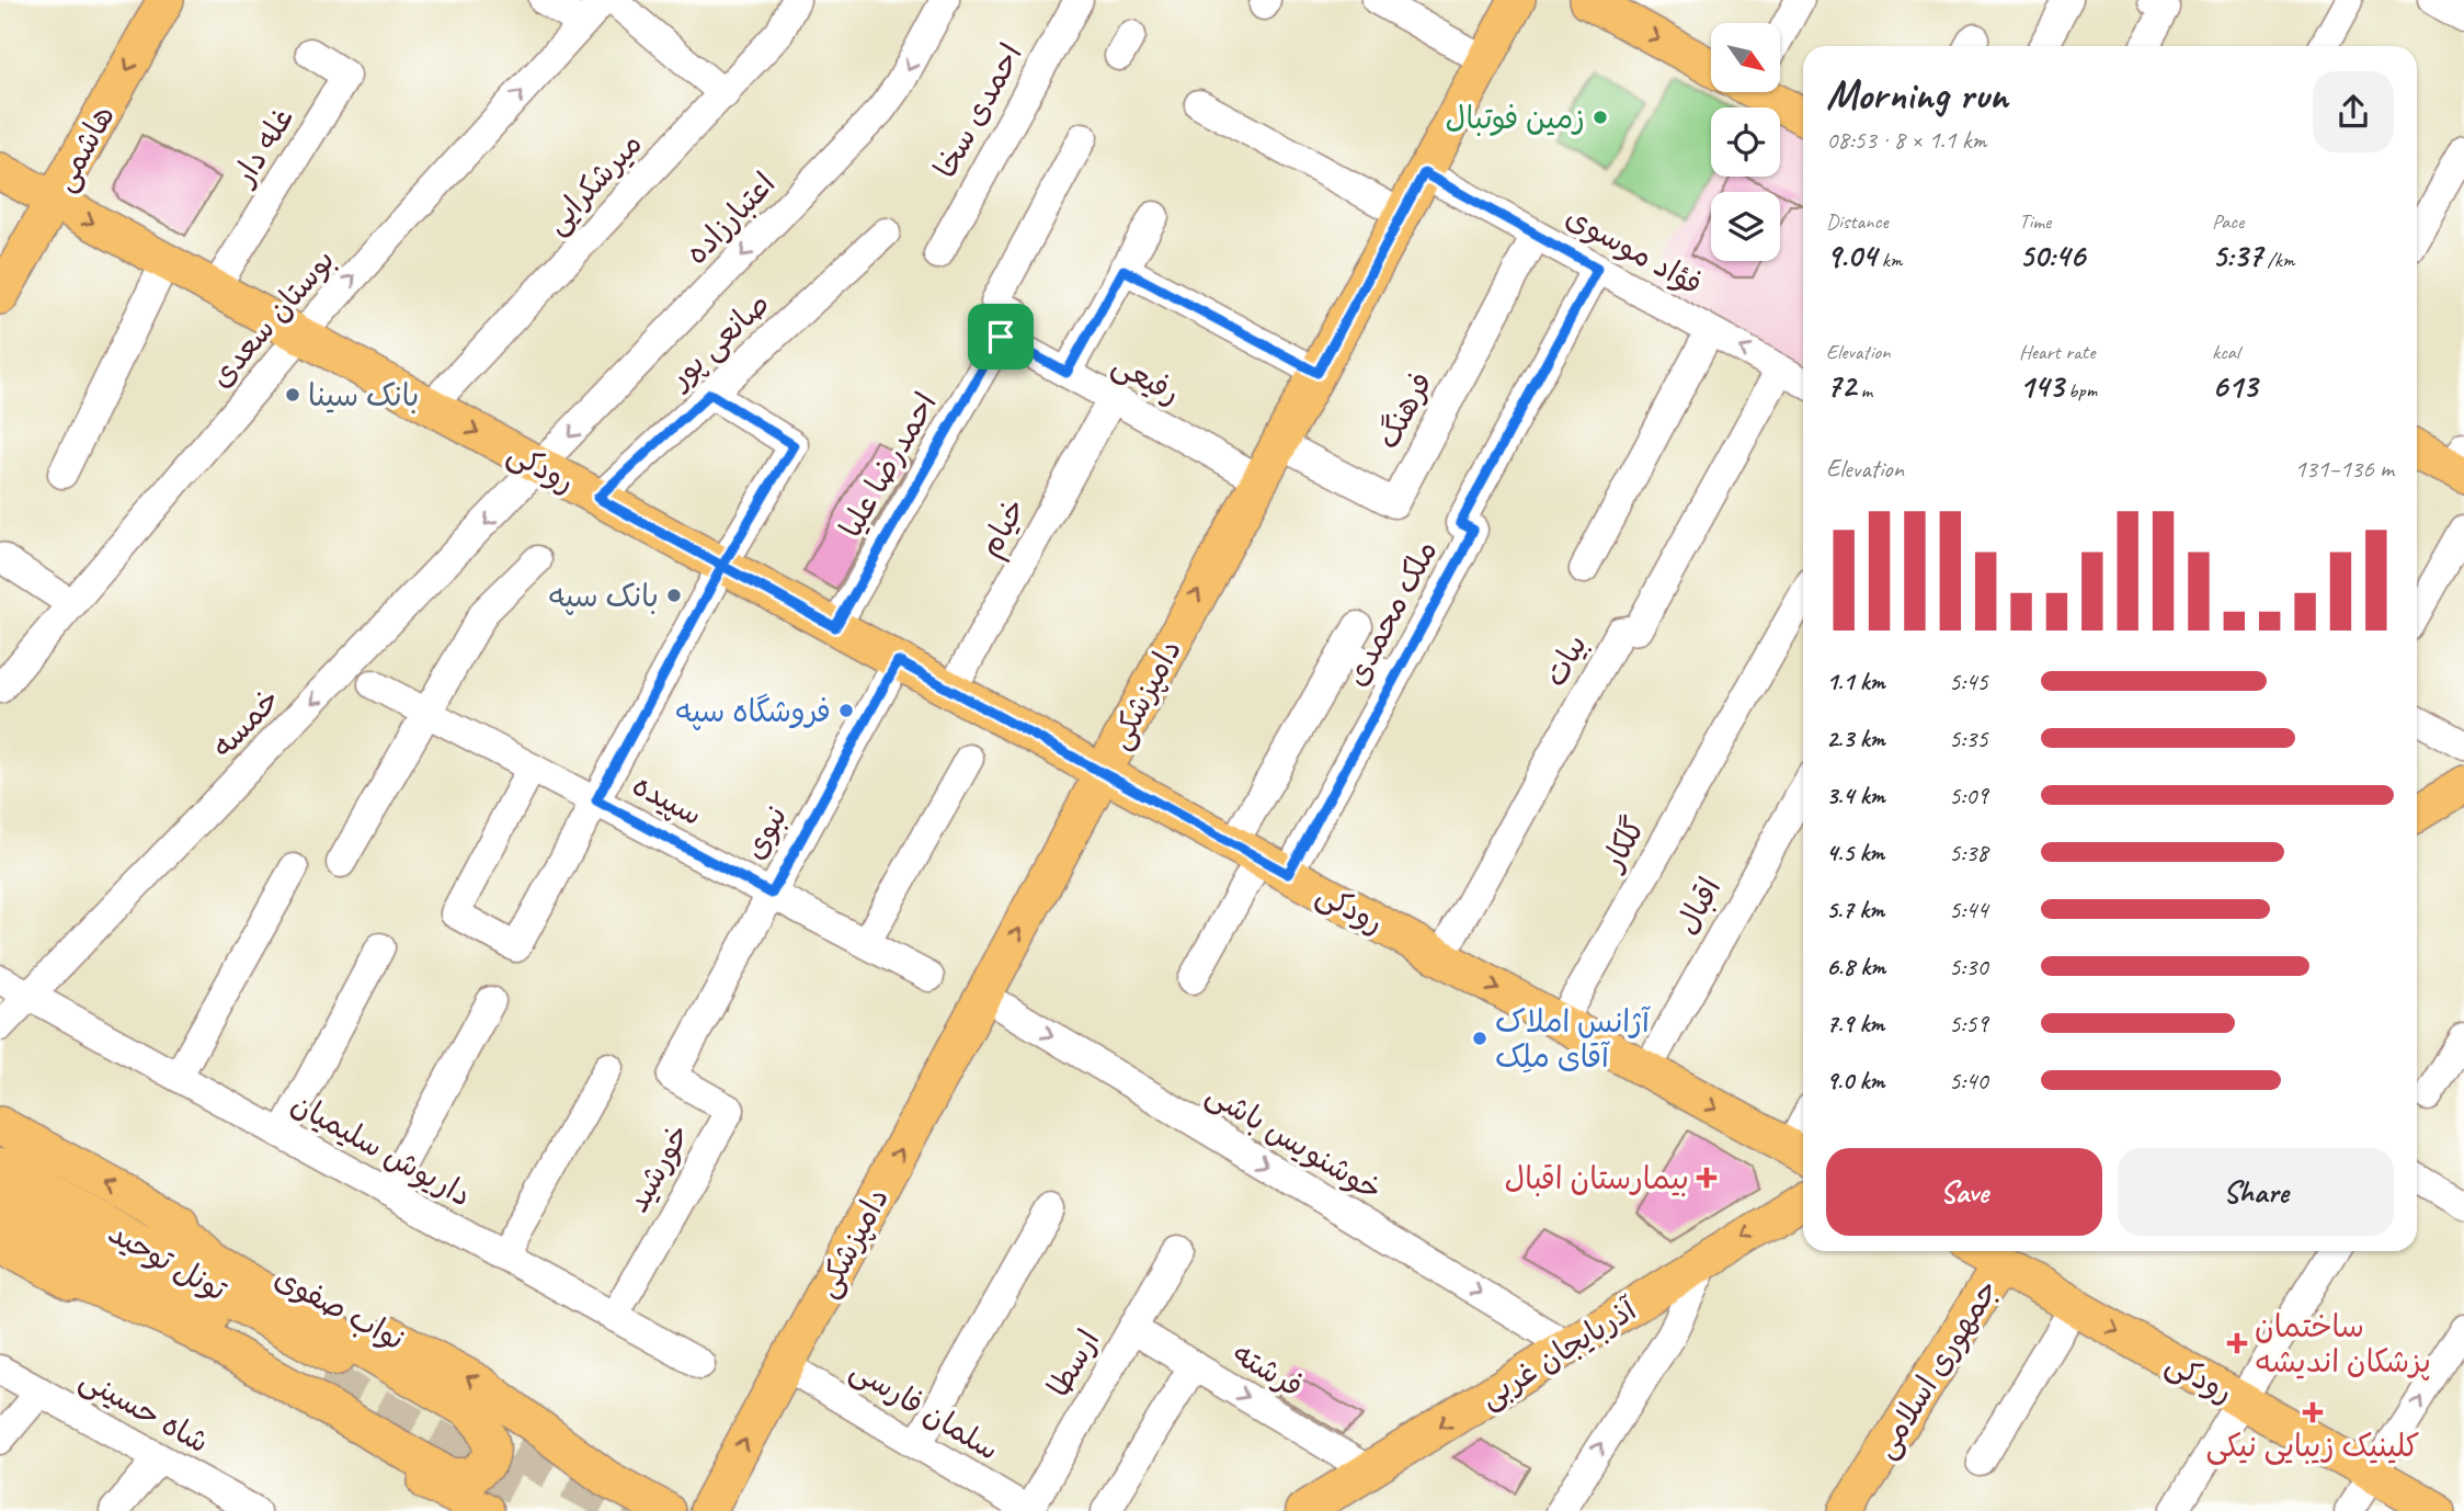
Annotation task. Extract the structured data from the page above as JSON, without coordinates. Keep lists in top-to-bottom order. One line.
{"streets":{"highway":["تونل توحید"],"main road":["هاشمی","رودکی","دامپزشکی","نواب صفوی","آذربایجان غربی","جمهوری اسلامی"],"street":["احمدی سخا","غله دار","میرشکرایی","اعتبارزاده","فؤاد موسوی","بوستان سعدی","صانعی پور","رفیعی","فرهنگ","احمدرضا علیا","خیام","ملک محمدی","بیات","خمسه","سپیده","نبوی","گلکار","اقبال","خوشنویس باشی","داریوش سلیمیان","خورشید","ارسطا","فرشته","سلمان فارسی","شاه حسینی"]},"crossings":[["غله دار","رودکی"],["هاشمی","رودکی"],["میرشکرایی","رودکی"],["اعتبارزاده","رودکی"],["اعتبارزاده","خمسه"],["فؤاد موسوی","فرهنگ"],["فؤاد موسوی","ملک محمدی"],["فؤاد موسوی","بیات"],["فؤاد موسوی","دامپزشکی"],["بوستان سعدی","رودکی"],["صانعی پور","رودکی"],["رفیعی","احمدرضا علیا"],["رفیعی","خیام"],["رفیعی","دامپزشکی"],["فرهنگ","دامپزشکی"],["احمدرضا علیا","رودکی"],["رودکی","خیام"],["رودکی","ملک محمدی"],["رودکی","بیات"],["رودکی","دامپزشکی"],["رودکی","خمسه"],["رودکی","نبوی"],["رودکی","گلکار"],["رودکی","اقبال"],["رودکی","جمهوری اسلامی"],["دامپزشکی","خوشنویس باشی"],["دامپزشکی","سلمان فارسی"],["خمسه","داریوش سلیمیان"],["سپیده","نبوی"],["نبوی","خورشید"],["خوشنویس باشی","آذربایجان غربی"],["داریوش سلیمیان","خورشید"],["آذربایجان غربی","فرشته"],["ارسطا","فرشته"],["ارسطا","سلمان فارسی"]],"one_way":["هاشمی","اعتبارزاده","بوستان سعدی","دامپزشکی","خوشنویس باشی","آذربایجان غربی","فرشته"],"places":{"other":["زمین فوتبال","بانک سینا","بانک سپه","فروشگاه سپه","آژانس املاک آقای ملِک"],"health":["بیمارستان اقبال","ساختمان پزشکان اندیشه","کلینیک زیبایی نیکی"]},"north":"bottom right","page":{"heading":["Morning run","08:53 · 8 × 1.1 km"],"stats":[["Distance","9.04 km"],["Time","50:46"],["Pace","5:37 /km"],["Elevation","72 m"],["Heart rate","143 bpm"],["kcal","613"]],"chart":["Elevation","131–136 m"],"list":[{"name":"1.1 km","note":"5:45"},{"name":"2.3 km","note":"5:35"},{"name":"3.4 km","note":"5:09"},{"name":"4.5 km","note":"5:38"},{"name":"5.7 km","note":"5:44"},{"name":"6.8 km","note":"5:30"},{"name":"7.9 km","note":"5:59"},{"name":"9.0 km","note":"5:40"}],"buttons":["Save","Share"]}}
